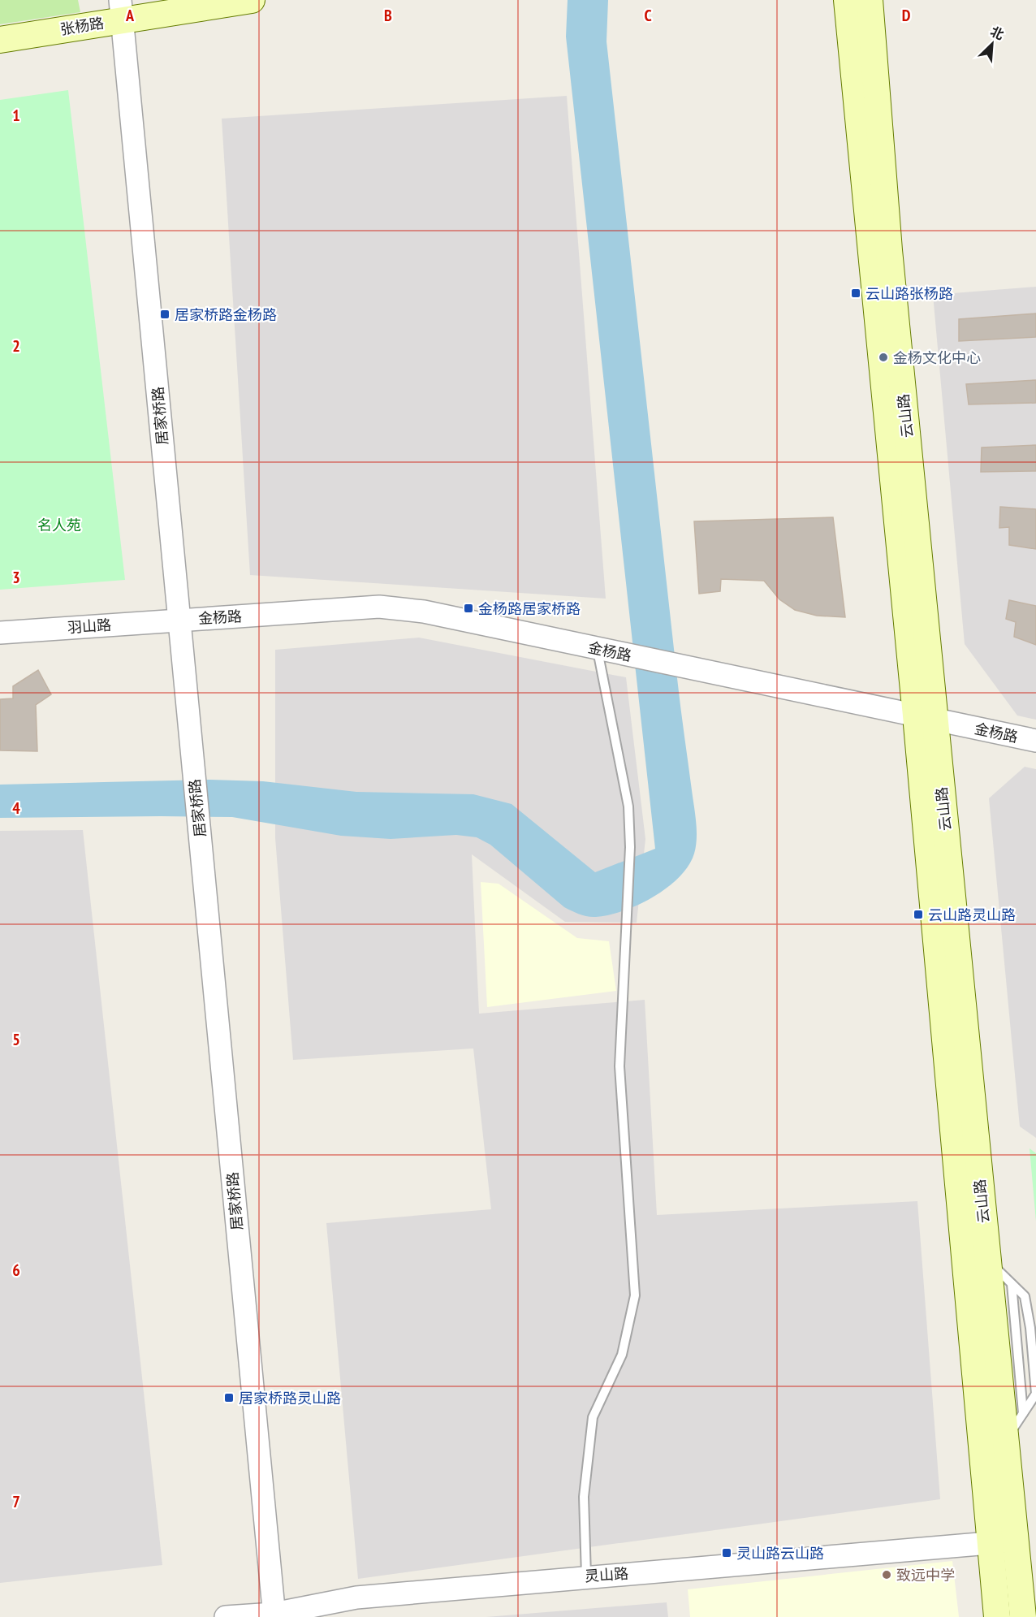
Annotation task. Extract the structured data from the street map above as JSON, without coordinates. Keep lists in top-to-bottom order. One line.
{"streets":{"main road":["张杨路","云山路"],"street":["居家桥路","金杨路","羽山路","灵山路"]},"crossings":[["张杨路","居家桥路"],["居家桥路","金杨路"],["居家桥路","羽山路"],["居家桥路","灵山路"],["云山路","金杨路"],["云山路","灵山路"],["金杨路","羽山路"]],"parks":["名人苑"],"places":{"transit":["云山路张杨路","居家桥路金杨路","金杨路居家桥路","云山路灵山路","居家桥路灵山路","灵山路云山路"],"other":["金杨文化中心","致远中学"]},"north":"top right","grid":{"columns":["A","B","C","D"],"rows":["1","2","3","4","5","6","7"]}}
